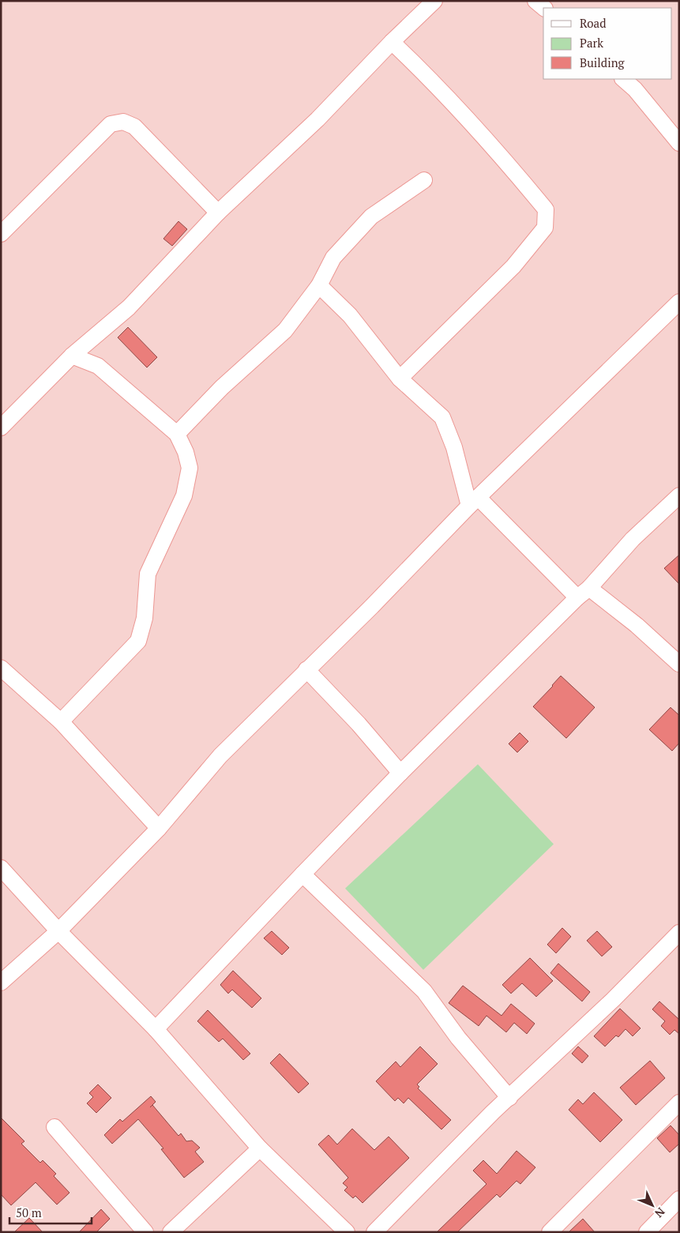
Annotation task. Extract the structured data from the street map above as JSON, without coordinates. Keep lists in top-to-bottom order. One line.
{"legend":["Road","Park","Building"],"scale_bar":"50 m","north":"bottom right"}
